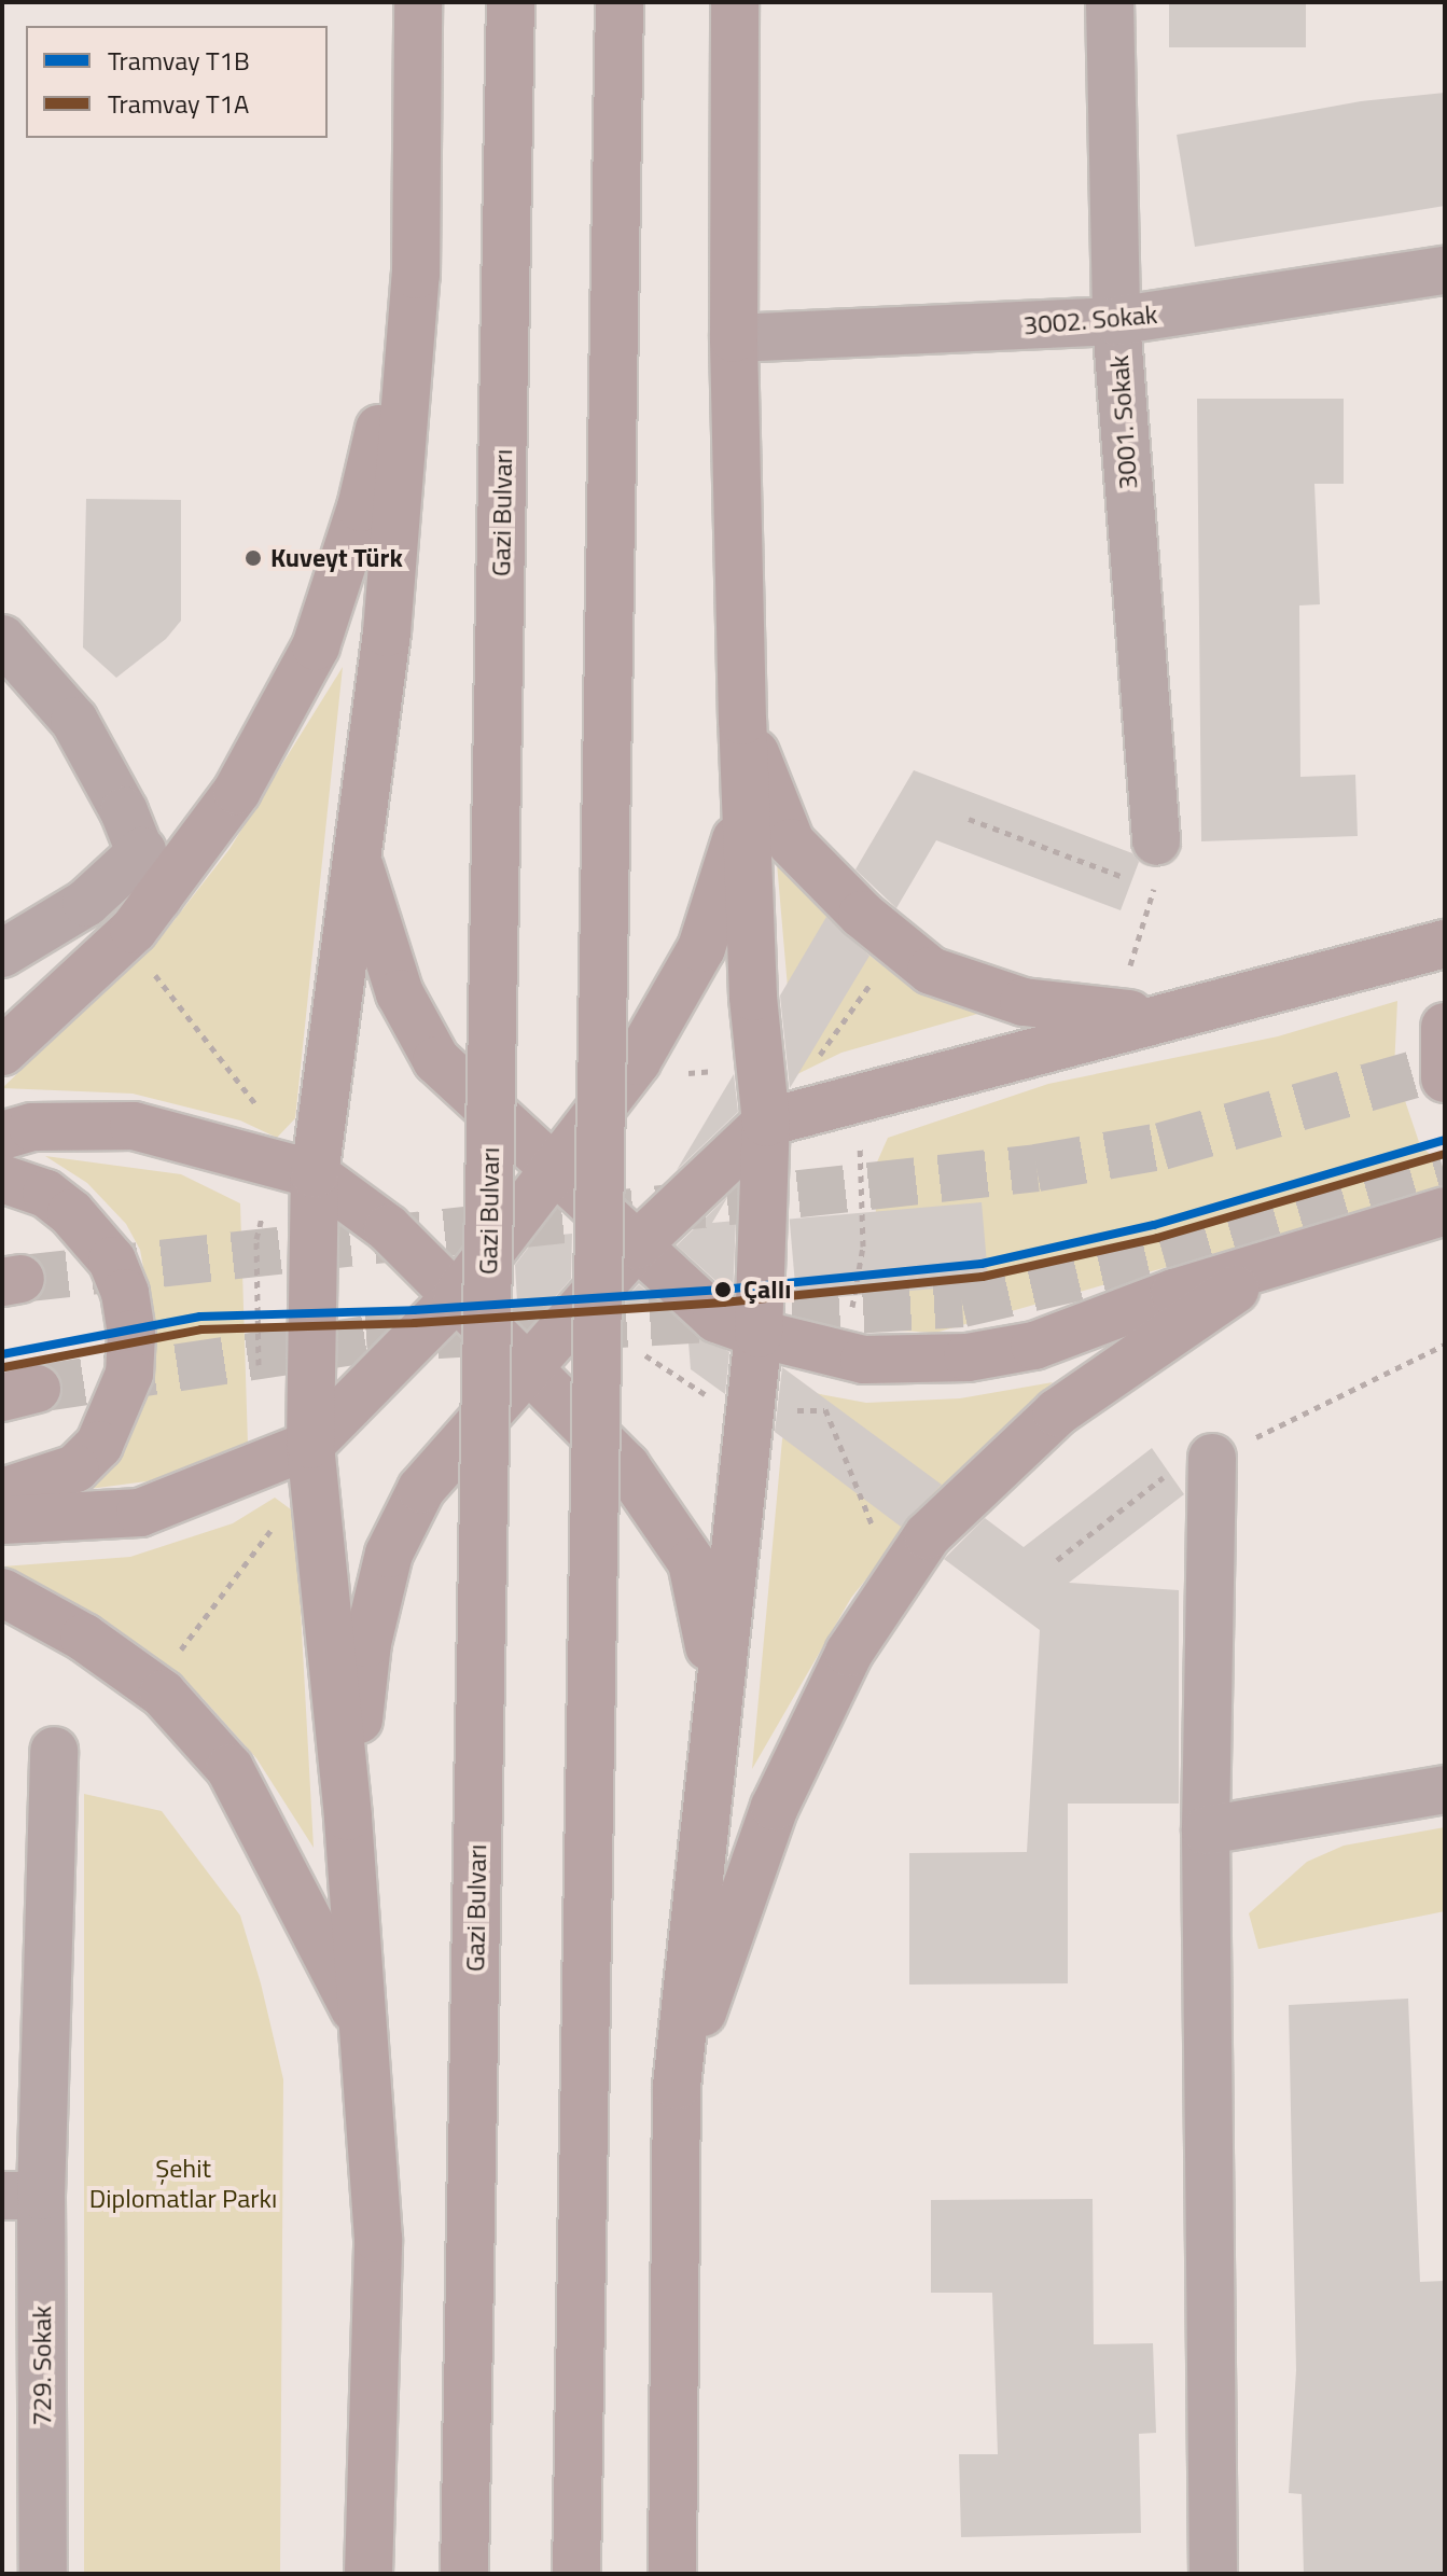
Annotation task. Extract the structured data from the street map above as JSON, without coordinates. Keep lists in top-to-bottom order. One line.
{"streets":{"highway":["Gazi Bulvarı"],"street":["3002. Sokak","3001. Sokak","729. Sokak"]},"crossings":[["3002. Sokak","3001. Sokak"]],"parks":["Şehit Diplomatlar Parkı"],"places":["Kuveyt Türk","Çallı"],"lines":["tram line T1B","tram line T1A"],"legend":["Tramvay T1B","Tramvay T1A"]}
